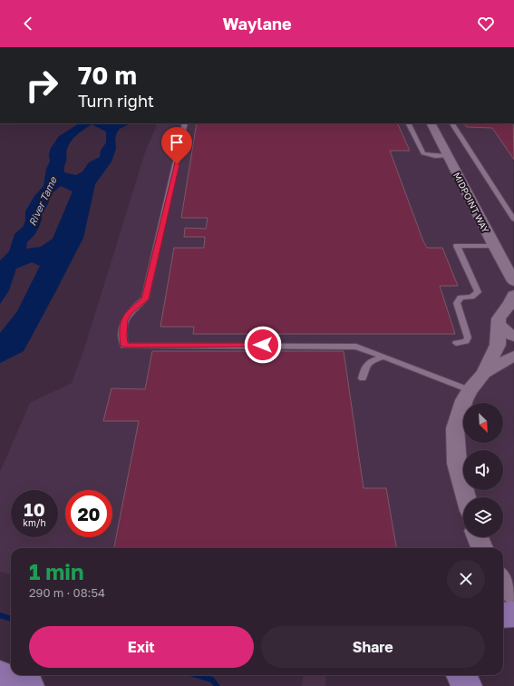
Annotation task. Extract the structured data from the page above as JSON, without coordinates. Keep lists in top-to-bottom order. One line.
{"streets":{"street":["MIDPOINT WAY"]},"water":["River Tame"],"north":"bottom right","page":{"header":"Waylane","turn":["70 m","Turn right"],"speed":"10 km/h","limit":"20","heading":["1 min","290 m · 08:54"],"buttons":["Exit","Share"]}}
